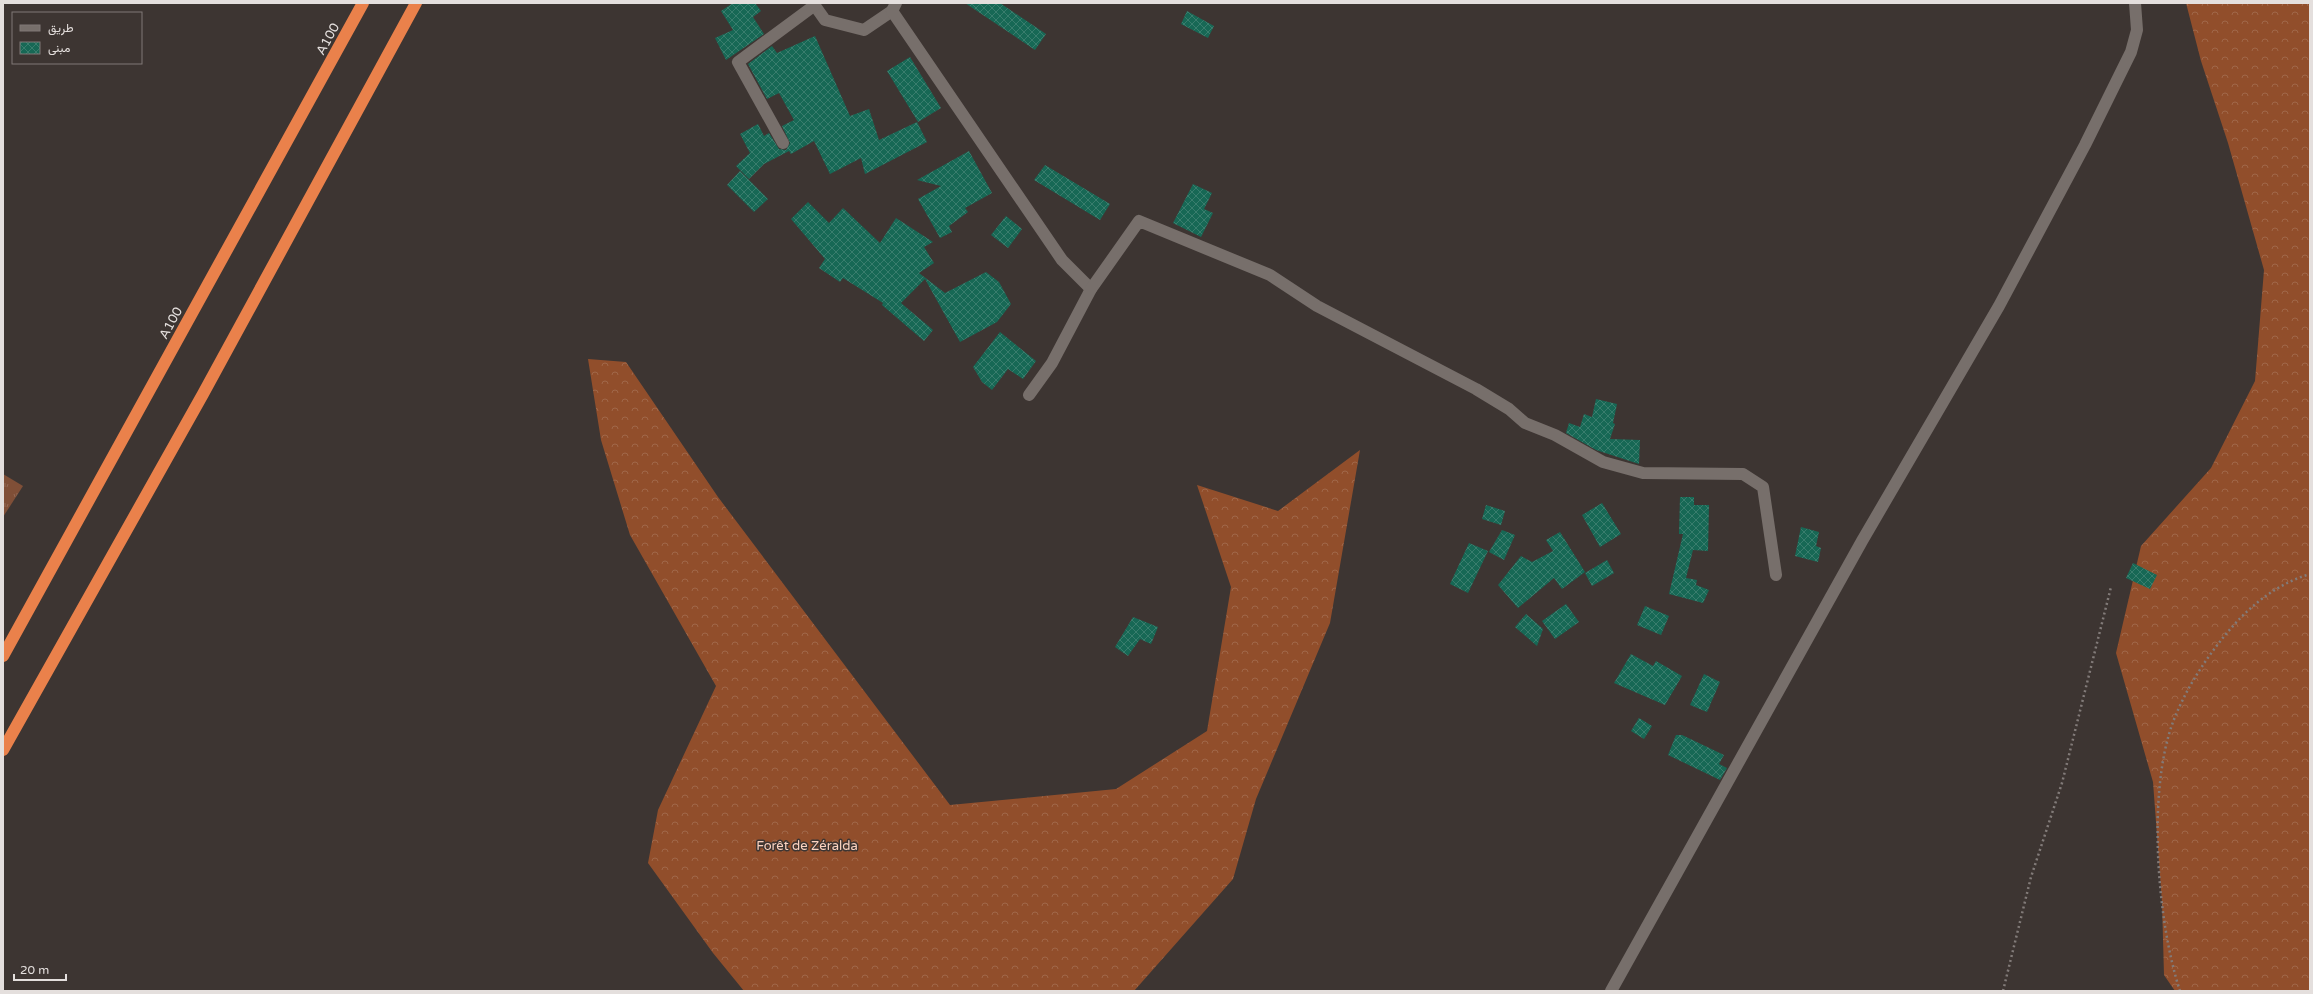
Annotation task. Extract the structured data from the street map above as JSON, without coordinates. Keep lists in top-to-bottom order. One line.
{"streets":{"highway":["A100"]},"parks":["Forêt de Zéralda"],"legend":["طريق","مبنى"],"scale_bar":"20 m"}
